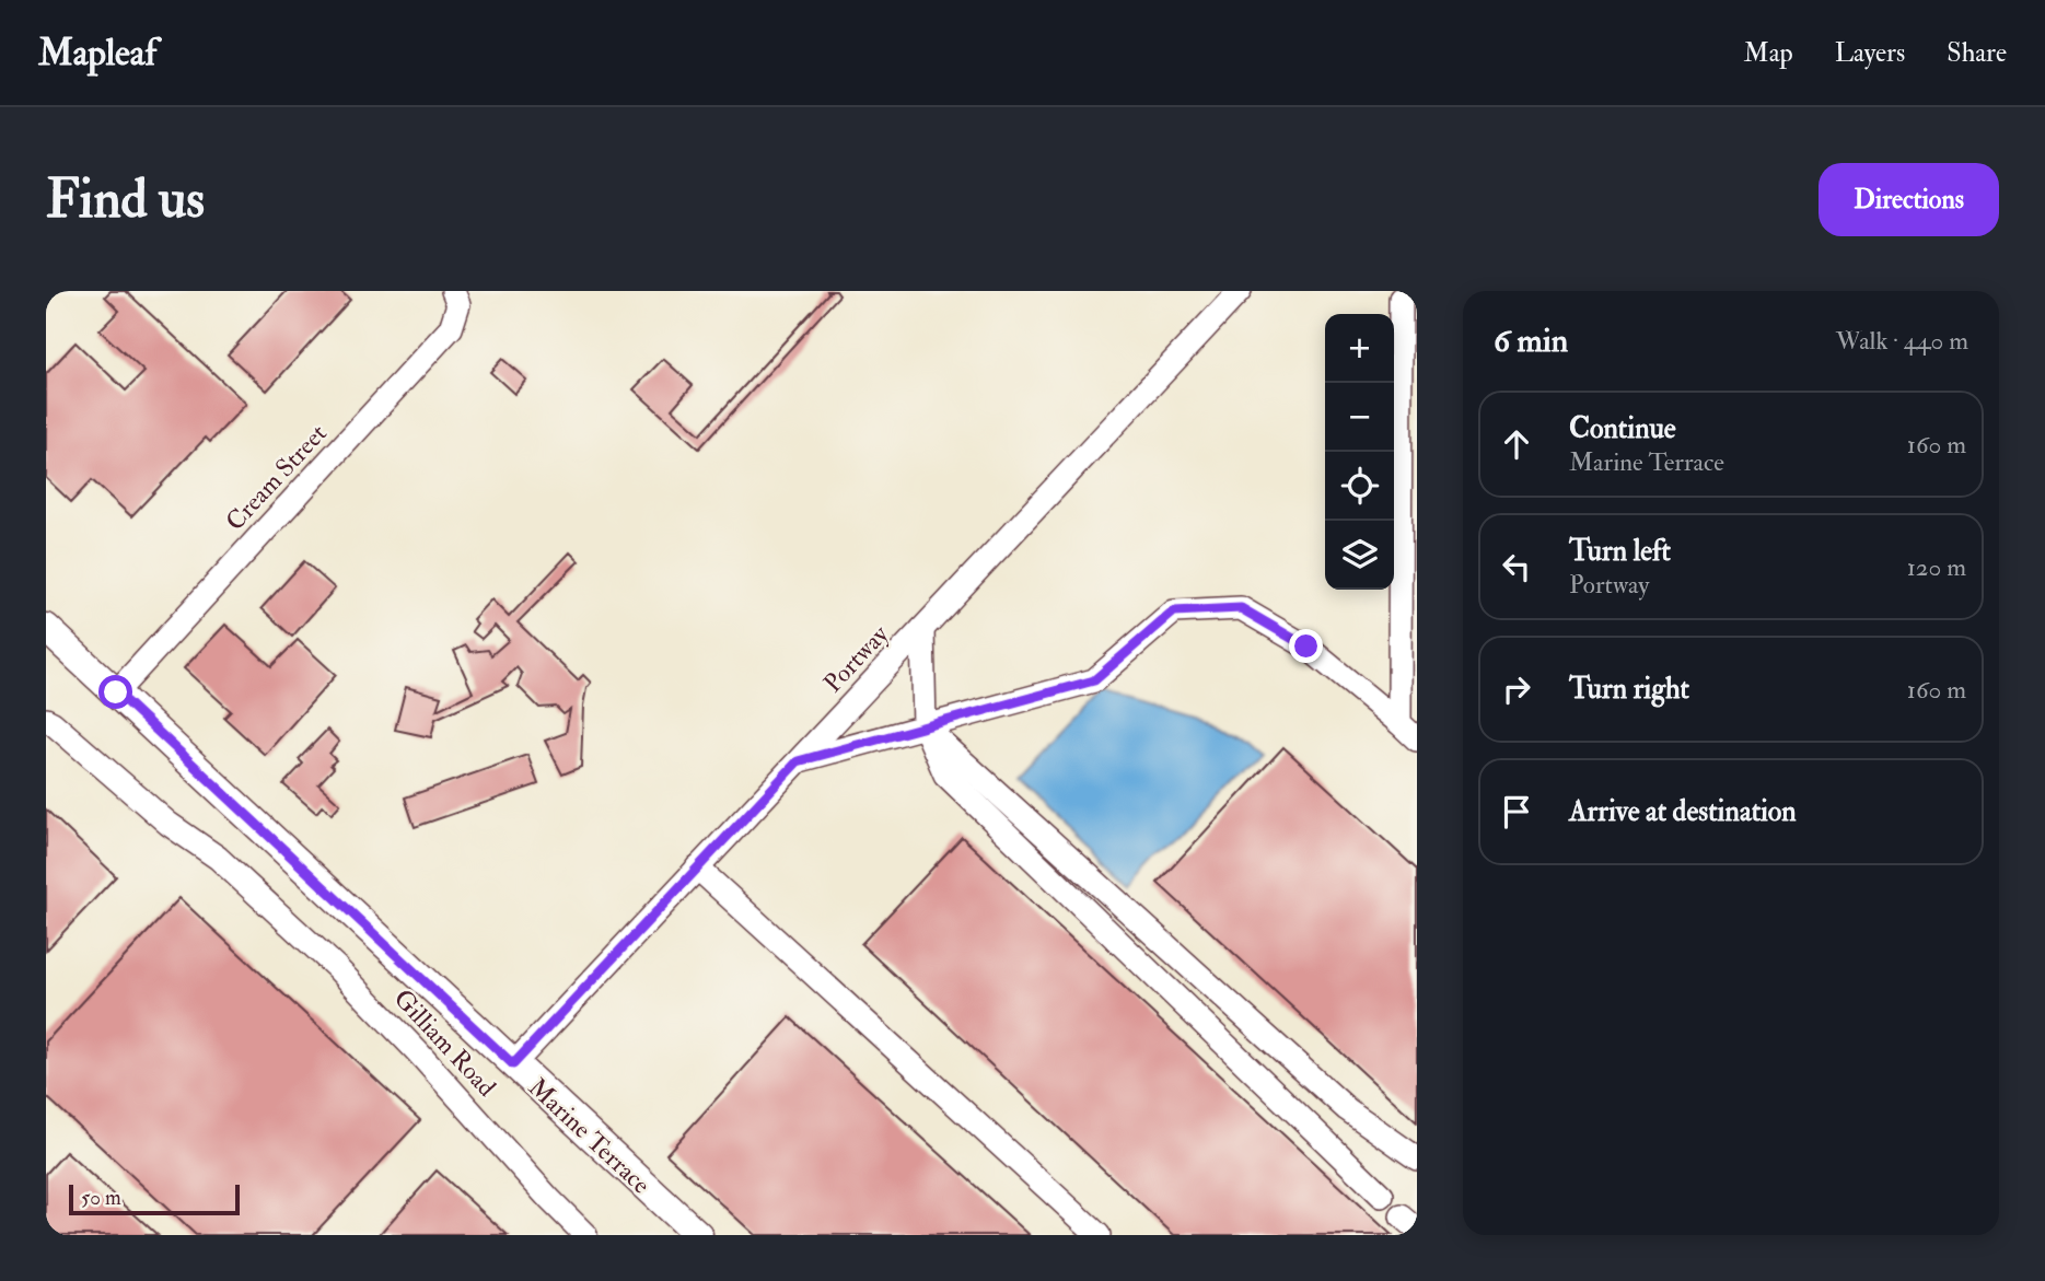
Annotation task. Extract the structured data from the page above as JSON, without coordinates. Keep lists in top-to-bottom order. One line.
{"streets":{"main road":["Marine Terrace"],"street":["Cream Street","Portway","Gilliam Road"]},"crossings":[["Cream Street","Marine Terrace"],["Portway","Marine Terrace"]],"scale_bar":"50 m","page":{"header":"Mapleaf","nav":["Map","Layers","Share"],"buttons":"Directions","title":"Find us","heading":["6 min","Walk · 440 m"],"map_buttons":["+","−"],"list":[["Continue","Marine Terrace","160 m"],["Turn left","Portway","120 m"],["Turn right","160 m"],"Arrive at destination"],"scale":"50 m"}}
